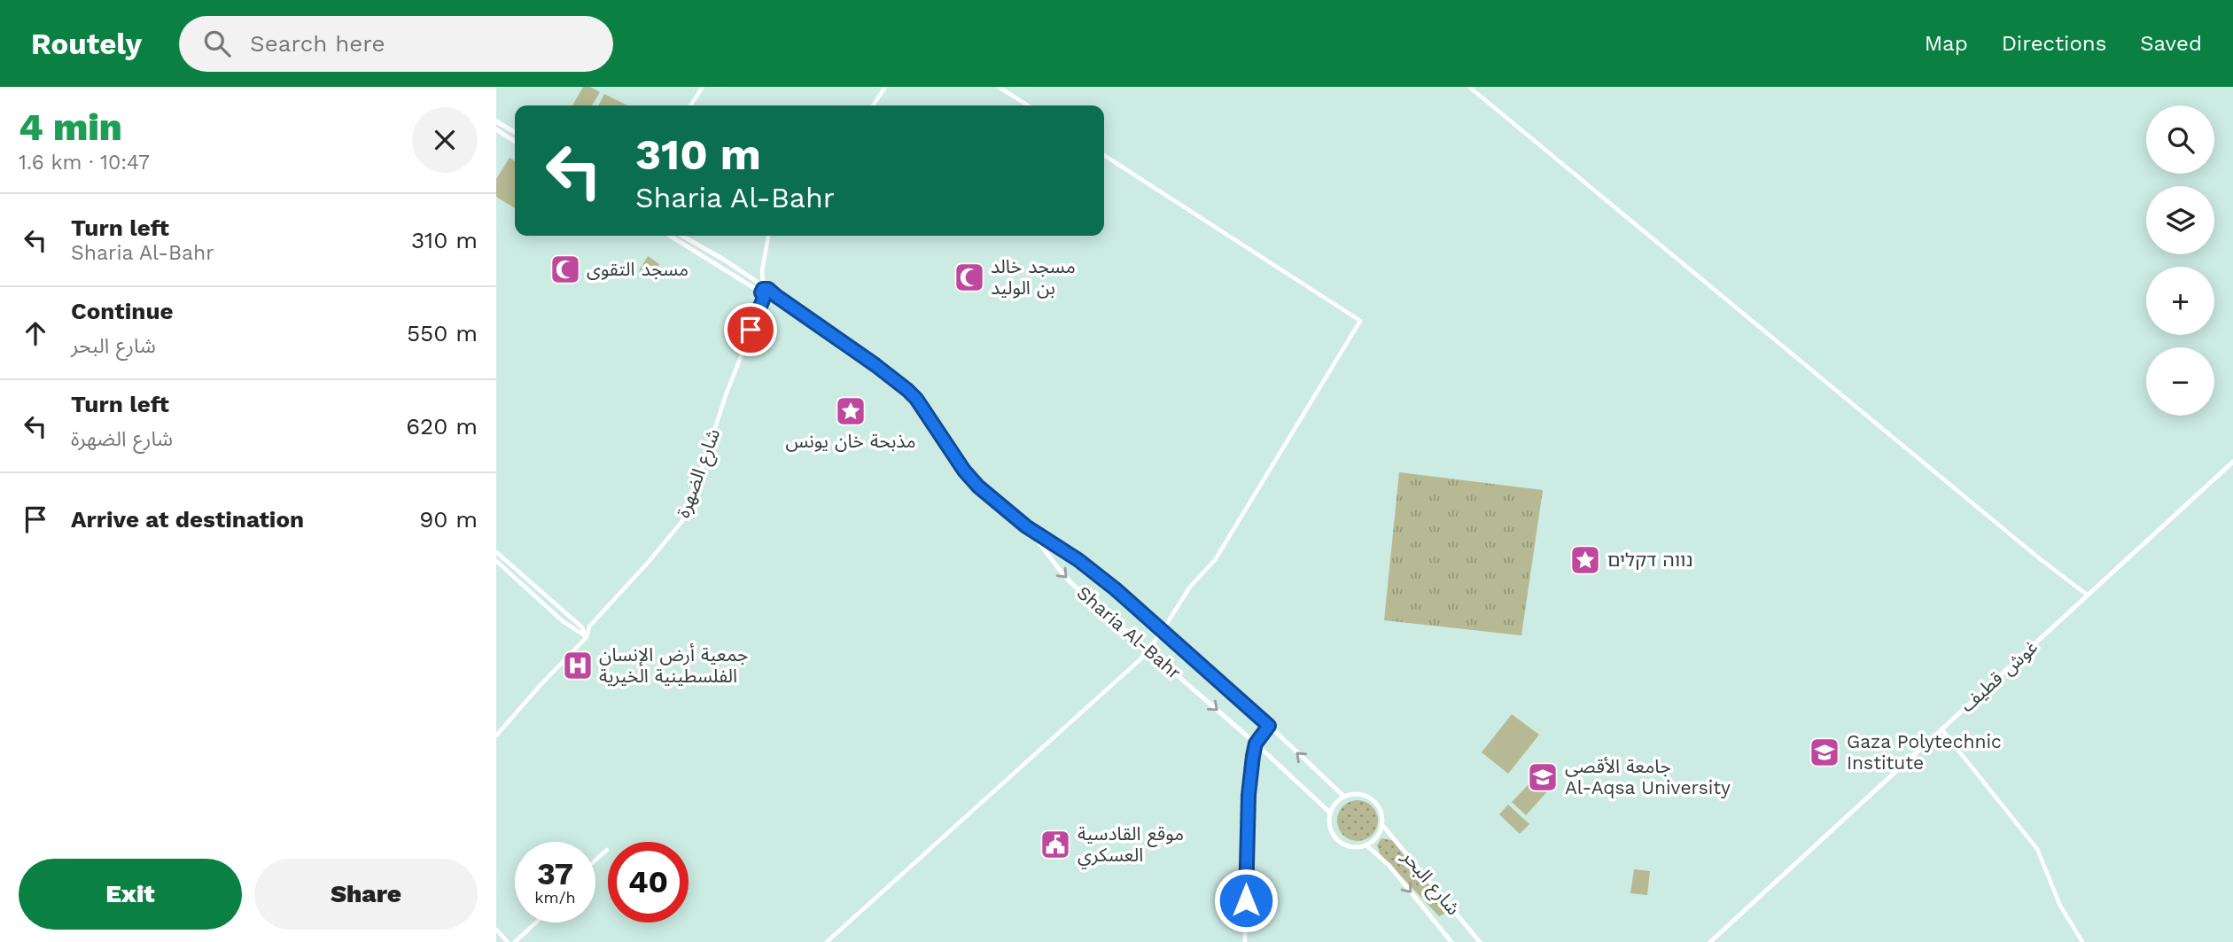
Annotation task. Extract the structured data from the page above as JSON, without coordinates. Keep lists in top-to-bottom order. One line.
{"streets":{"main road":["Sharia Al-Bahr","غوش قطيف","شارع البحر"],"street":["شارع الضهرة"]},"crossings":[["Sharia Al-Bahr","شارع البحر"]],"places":{"mosque":["مسجد التقوى","مسجد خالد بن الوليد"],"place":["مذبحة خان يونس","נווה דקלים"],"hospital":["جمعية أرض الإنسان الفلسطينية الخيرية"],"school or university":["Gaza Polytechnic Institute","جامعة الأقصى Al-Aqsa University"],"public building":["موقع القادسية العسكري"]},"page":{"header":"Routely","search":"Search here","nav":["Map","Directions","Saved"],"heading":["4 min","1.6 km · 10:47"],"map_buttons":["+","−"],"turn":["310 m","Sharia Al-Bahr"],"list":[{"name":"Turn left","note":"Sharia Al-Bahr","value":"310 m"},{"name":"Continue","note":"شارع البحر","value":"550 m"},{"name":"Turn left","note":"شارع الضهرة","value":"620 m"},{"name":"Arrive at destination","value":"90 m"}],"speed":"37 km/h","limit":"40","buttons":["Exit","Share"]}}
